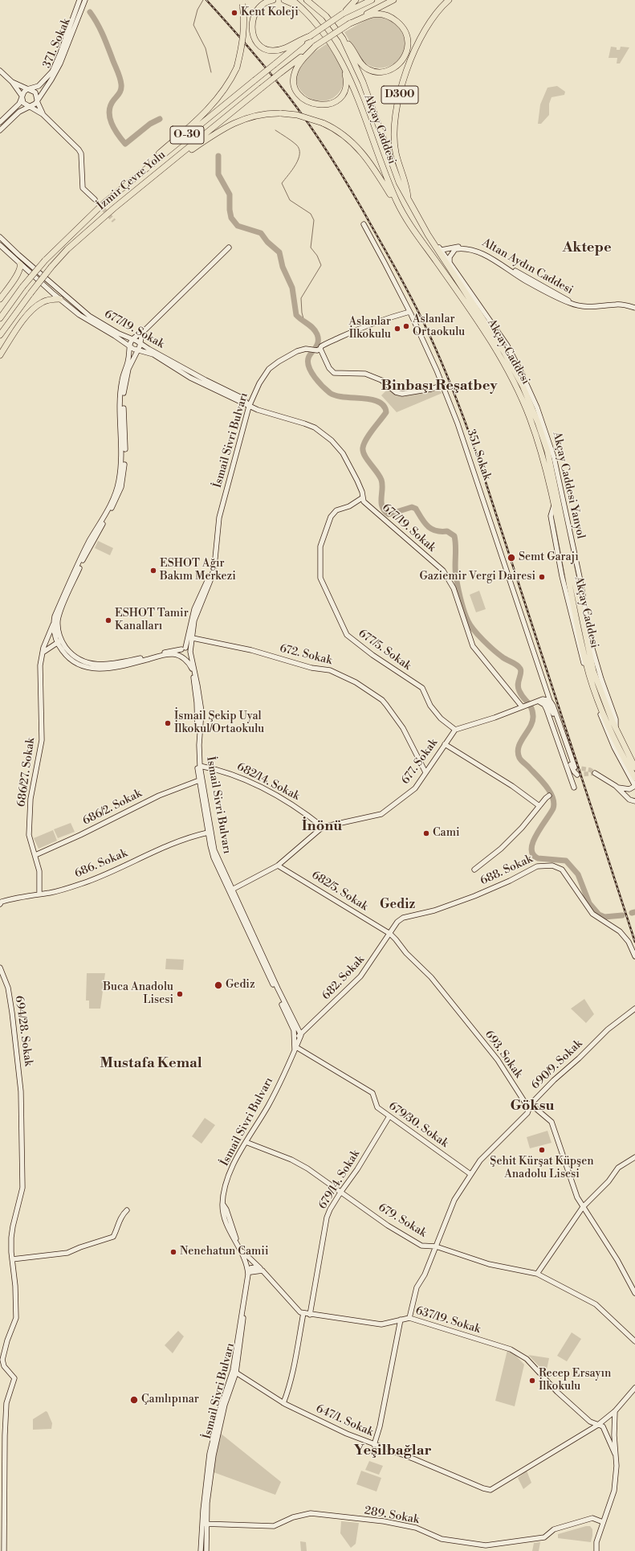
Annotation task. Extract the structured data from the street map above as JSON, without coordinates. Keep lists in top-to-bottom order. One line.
{"streets":{"highway":["D300","Akçay Caddesi","O-30","İzmir Çevre Yolu"],"street":["371. Sokak","Altan Aydın Caddesi","677/19. Sokak","İsmail Sivri Bulvarı","351. Sokak","Akçay Caddesi Yanyol","677/5. Sokak","672. Sokak","677. Sokak","686/27. Sokak","682/14. Sokak","686/2. Sokak","686. Sokak","688. Sokak","682/5. Sokak","682. Sokak","694/28. Sokak","693. Sokak","690/9. Sokak","679/30. Sokak","679/14. Sokak","679. Sokak","637/19. Sokak","647/1. Sokak","289. Sokak"]},"crossings":[["D300","Akçay Caddesi"],["Akçay Caddesi","Akçay Caddesi Yanyol"],["Altan Aydın Caddesi","Akçay Caddesi Yanyol"],["677/19. Sokak","İsmail Sivri Bulvarı"],["677/19. Sokak","677/5. Sokak"],["677/19. Sokak","686/27. Sokak"],["İsmail Sivri Bulvarı","672. Sokak"],["İsmail Sivri Bulvarı","677. Sokak"],["İsmail Sivri Bulvarı","682/14. Sokak"],["İsmail Sivri Bulvarı","686/2. Sokak"],["İsmail Sivri Bulvarı","686. Sokak"],["İsmail Sivri Bulvarı","682. Sokak"],["İsmail Sivri Bulvarı","679/30. Sokak"],["İsmail Sivri Bulvarı","679. Sokak"],["İsmail Sivri Bulvarı","647/1. Sokak"],["İsmail Sivri Bulvarı","289. Sokak"],["677/5. Sokak","677. Sokak"],["672. Sokak","677. Sokak"],["677. Sokak","682/14. Sokak"],["677. Sokak","682/5. Sokak"],["686/27. Sokak","686/2. Sokak"],["686/27. Sokak","686. Sokak"],["688. Sokak","682. Sokak"],["682/5. Sokak","682. Sokak"],["682/5. Sokak","693. Sokak"],["693. Sokak","690/9. Sokak"],["690/9. Sokak","679/30. Sokak"],["690/9. Sokak","679. Sokak"],["690/9. Sokak","637/19. Sokak"],["679/30. Sokak","679/14. Sokak"],["679/14. Sokak","679. Sokak"],["679/14. Sokak","637/19. Sokak"],["637/19. Sokak","647/1. Sokak"]],"districts":["Aktepe","Binbaşı Reşatbey","İnönü","Gediz","Mustafa Kemal","Göksu","Yeşilbağlar"],"places":["Kent Koleji","Aslanlar Ortaokulu","Aslanlar İlkokulu","Semt Garajı","ESHOT Ağır Bakım Merkezi","Gaziemir Vergi Dairesi","ESHOT Tamir Kanalları","İsmail Şekip Uyal İlkokul/Ortaokulu","Cami","Gediz","Buca Anadolu Lisesi","Şehit Kürşat Küpşen Anadolu Lisesi","Nenehatun Camii","Recep Ersayın İlkokulu","Çamlıpınar"]}
